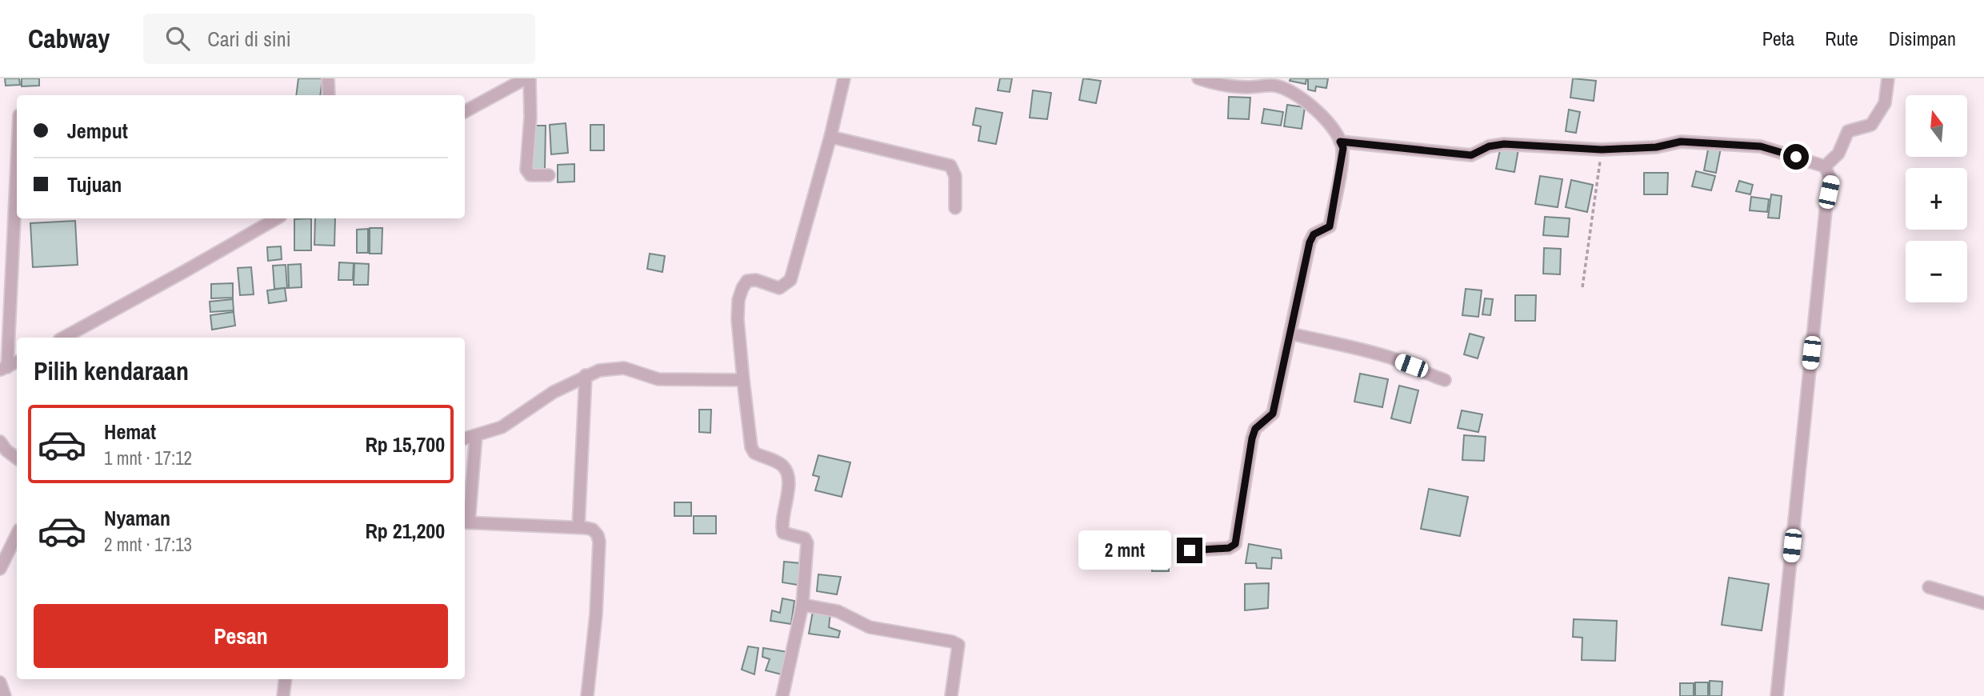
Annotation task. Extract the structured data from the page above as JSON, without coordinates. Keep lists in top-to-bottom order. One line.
{"north":"top","page":{"header":"Cabway","search":"Cari di sini","nav":["Peta","Rute","Disimpan"],"map_buttons":["+","−"],"banner":["Jemput","Tujuan"],"heading":"Pilih kendaraan","list":[{"name":"Hemat","note":"1 mnt · 17:12","value":"Rp 15,700"},{"name":"Nyaman","note":"2 mnt · 17:13","value":"Rp 21,200"}],"bubble":"2 mnt","buttons":"Pesan"}}
